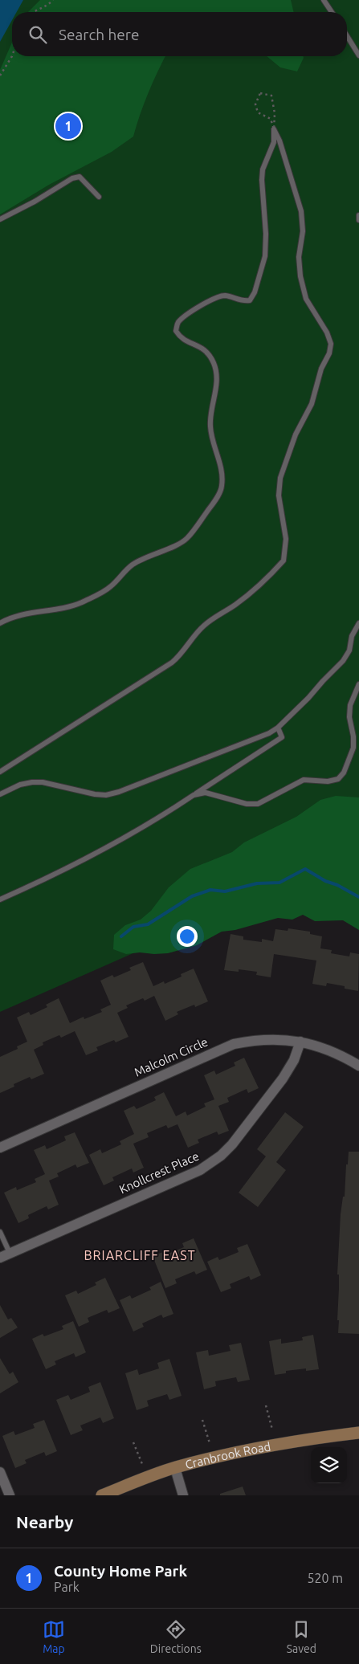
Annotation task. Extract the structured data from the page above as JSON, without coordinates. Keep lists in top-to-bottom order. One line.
{"streets":{"street":["Malcolm Circle","Knollcrest Place","Cranbrook Road"]},"crossings":[["Malcolm Circle","Knollcrest Place"]],"districts":["BRIARCLIFF EAST"],"page":{"search":"Search here","pins":"1","heading":"Nearby","list":[{"mark":"1","name":"County Home Park","note":"Park","value":"520 m"}],"nav":["Map","Directions","Saved"]}}
